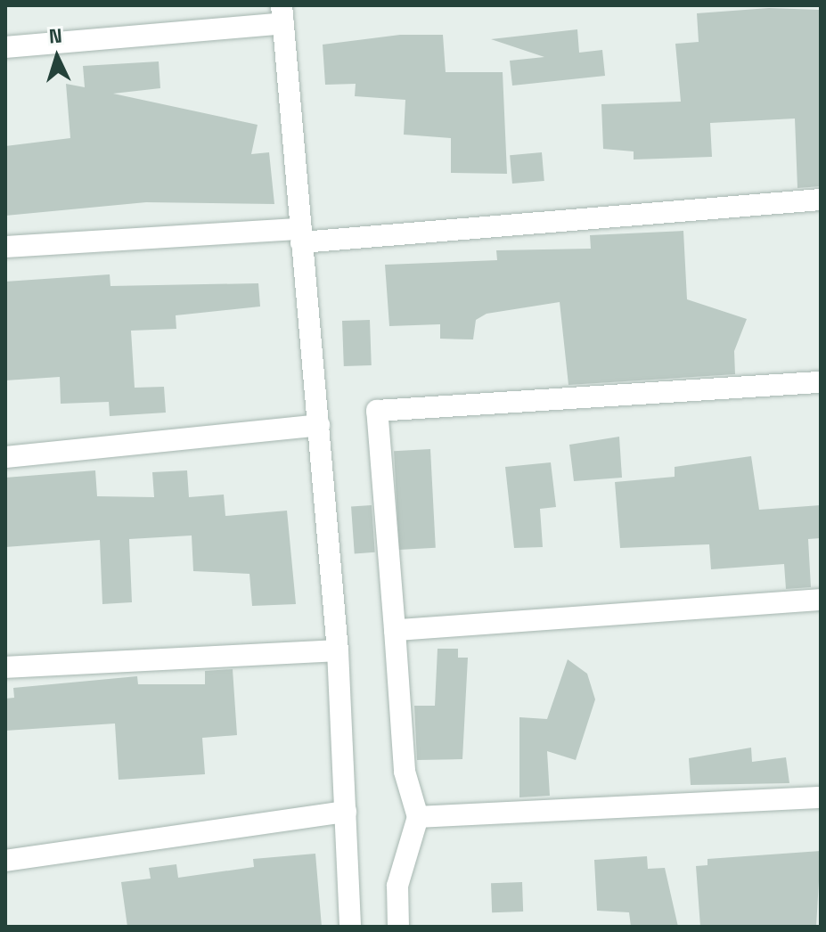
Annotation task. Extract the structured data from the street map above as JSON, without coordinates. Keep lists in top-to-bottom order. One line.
{"north":"top"}
